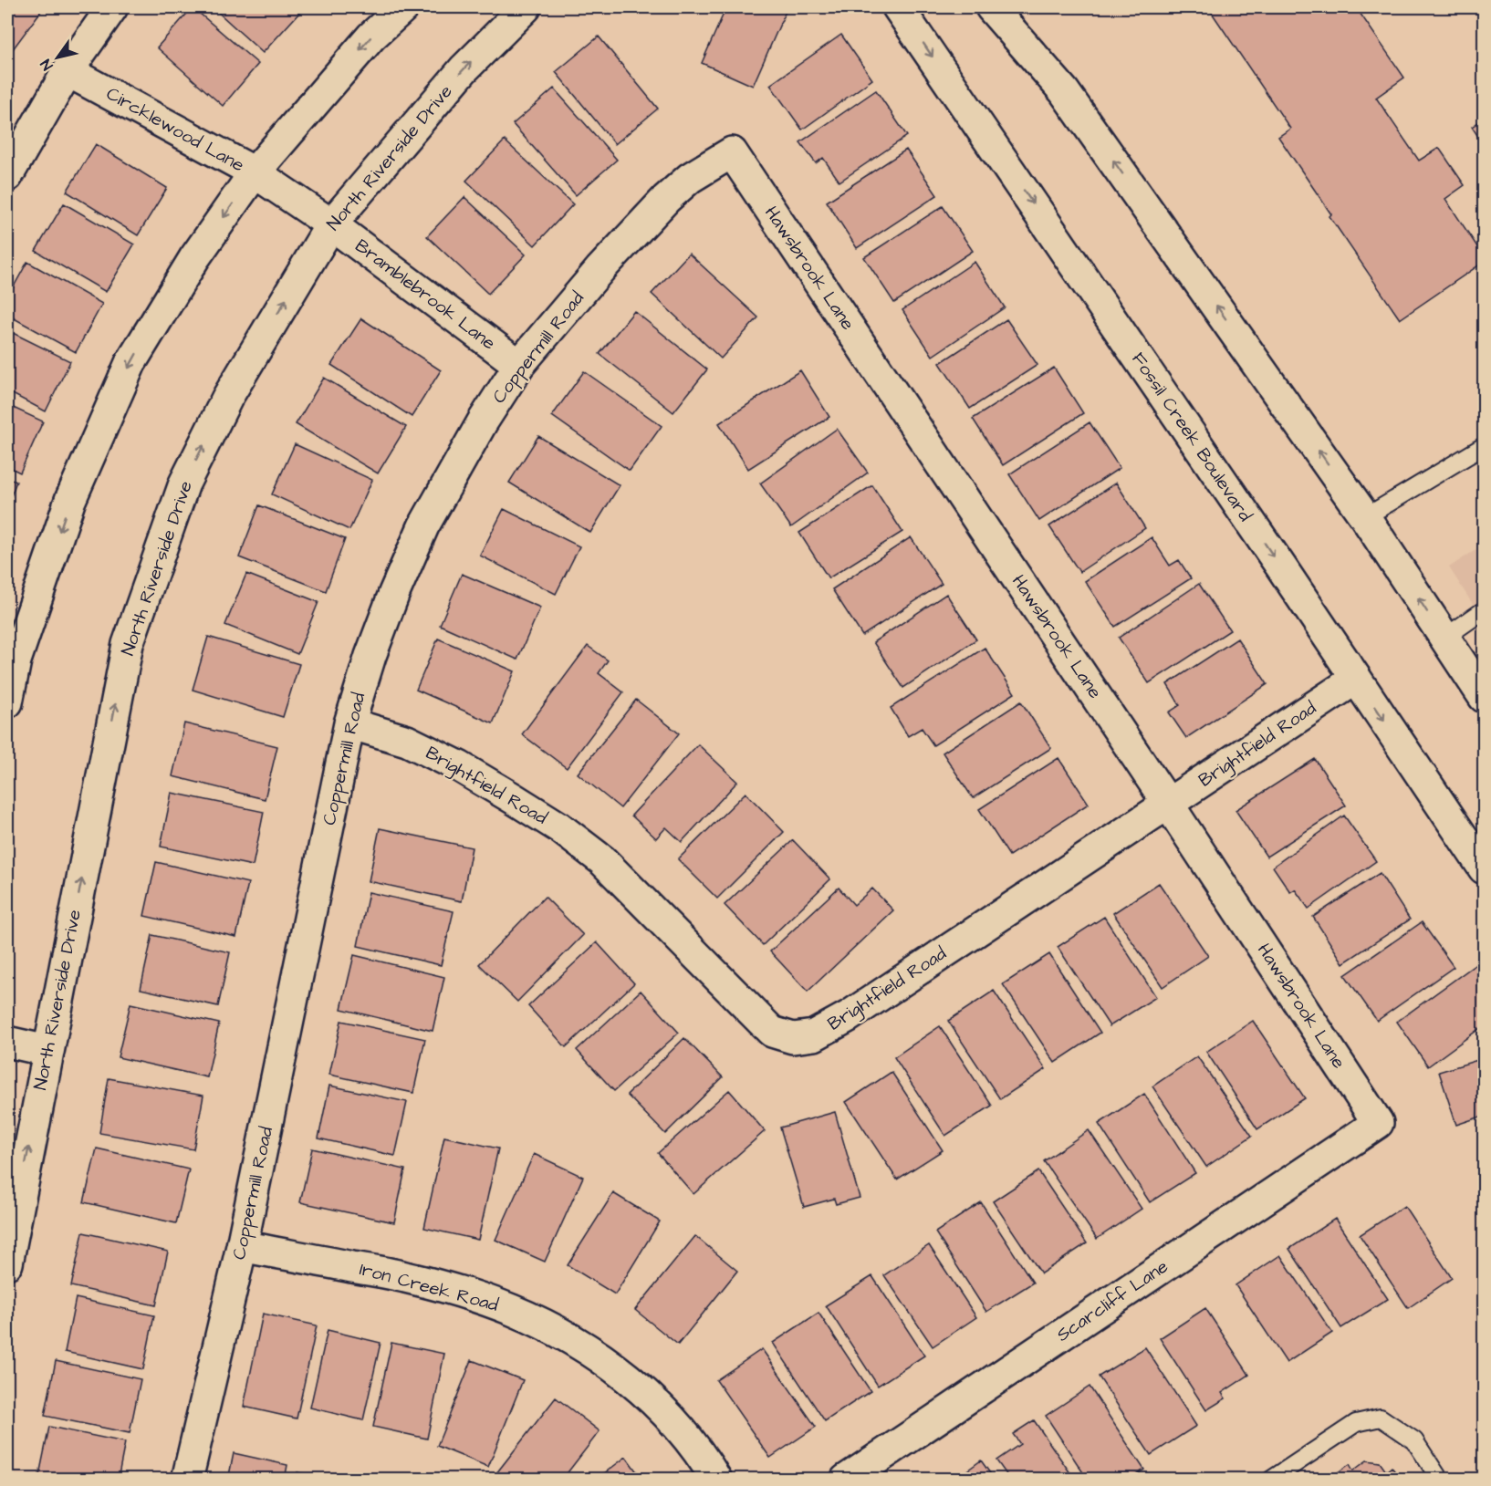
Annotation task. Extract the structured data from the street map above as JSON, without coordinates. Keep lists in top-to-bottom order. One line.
{"streets":{"street":["Circklewood Lane","North Riverside Drive","Hawsbrook Lane","Bramblebrook Lane","Coppermill Road","Fossil Creek Boulevard","Brightfield Road","Iron Creek Road","Scarcliff Lane"]},"crossings":[["Circklewood Lane","North Riverside Drive"],["Circklewood Lane","Bramblebrook Lane"],["North Riverside Drive","Bramblebrook Lane"],["Hawsbrook Lane","Coppermill Road"],["Hawsbrook Lane","Brightfield Road"],["Hawsbrook Lane","Scarcliff Lane"],["Bramblebrook Lane","Coppermill Road"],["Coppermill Road","Brightfield Road"],["Coppermill Road","Iron Creek Road"],["Fossil Creek Boulevard","Brightfield Road"]],"north":"bottom left"}
